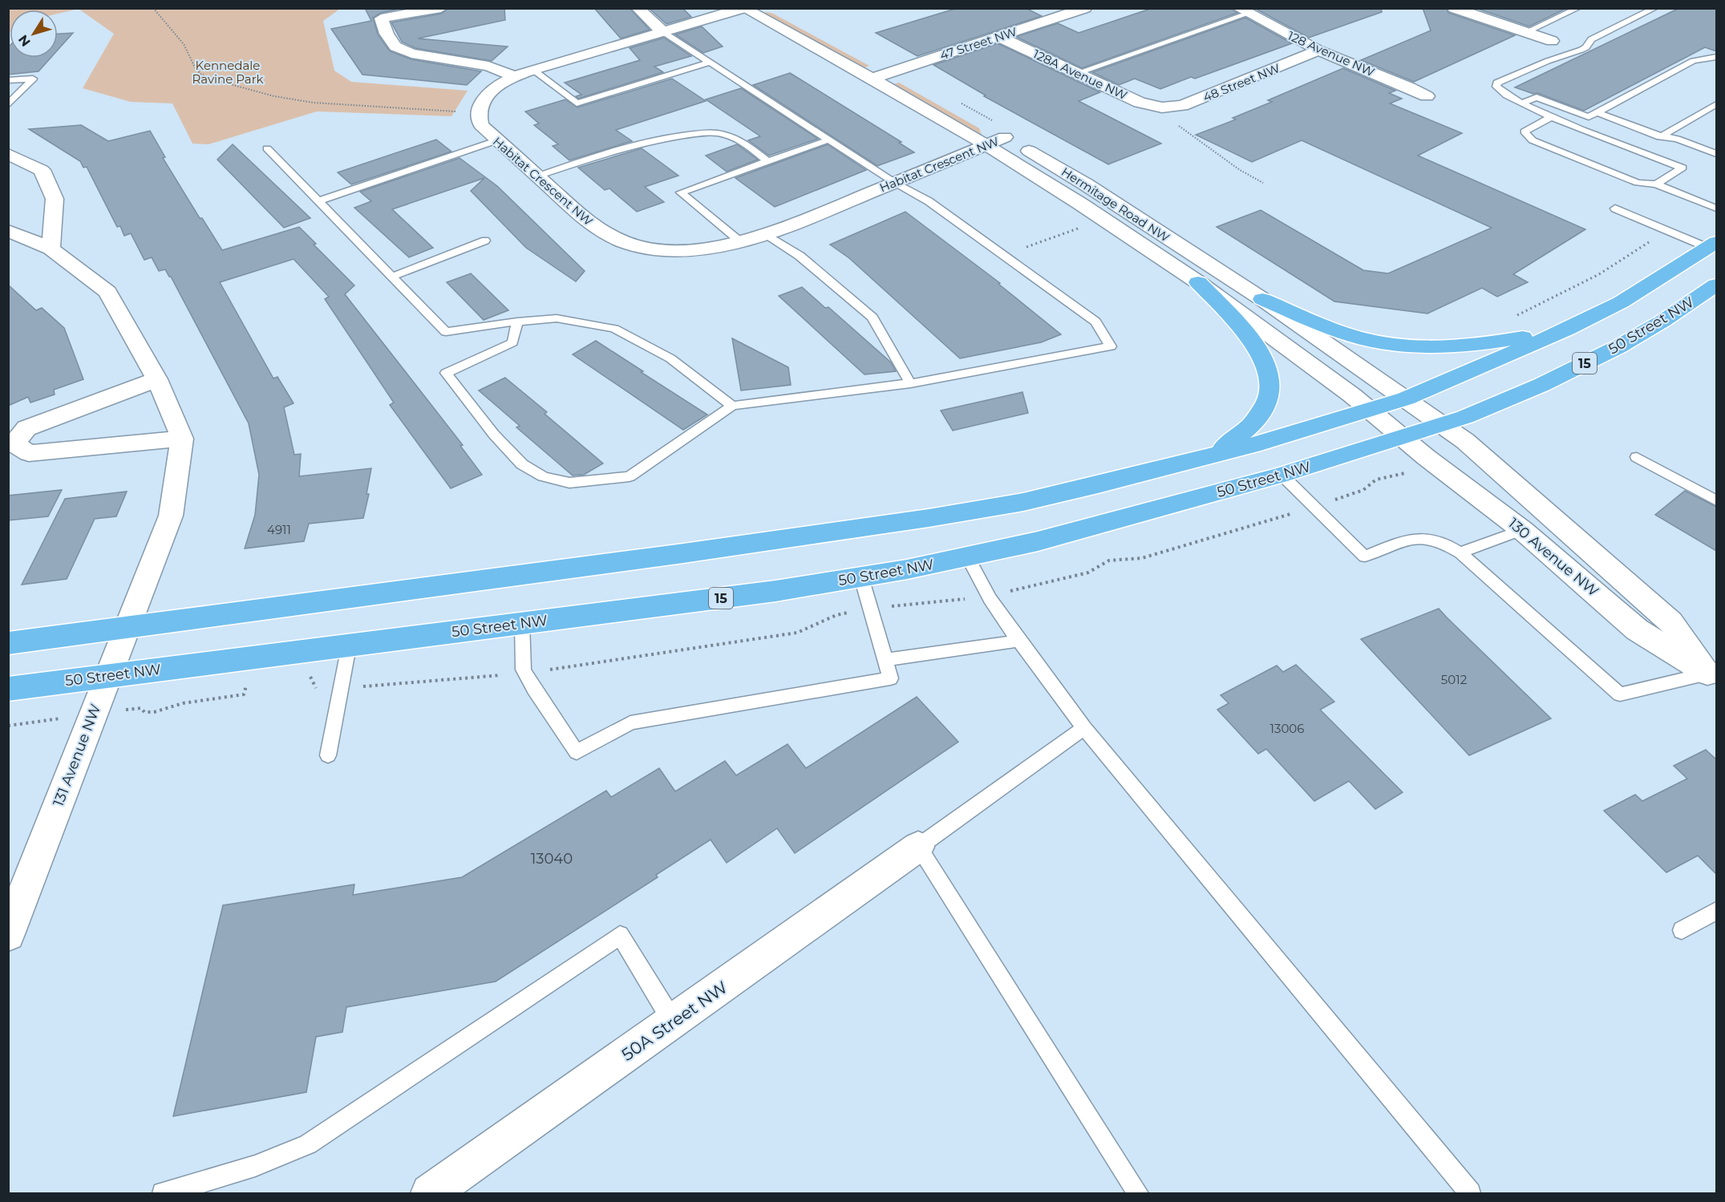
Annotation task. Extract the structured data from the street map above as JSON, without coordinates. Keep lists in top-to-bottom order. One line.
{"streets":{"main road":["50 Street NW","15"],"street":["47 Street NW","128 Avenue NW","128A Avenue NW","48 Street NW","Habitat Crescent NW","Hermitage Road NW","130 Avenue NW","131 Avenue NW","50A Street NW"]},"crossings":[["47 Street NW","128A Avenue NW"],["47 Street NW","Hermitage Road NW"],["128 Avenue NW","48 Street NW"],["128A Avenue NW","48 Street NW"],["Habitat Crescent NW","Hermitage Road NW"],["Hermitage Road NW","50 Street NW"],["Hermitage Road NW","130 Avenue NW"],["50 Street NW","130 Avenue NW"],["50 Street NW","131 Avenue NW"]],"parks":["Kennedale Ravine Park"],"house_numbers":["4911","5012","13006","13040"],"north":"bottom left"}
